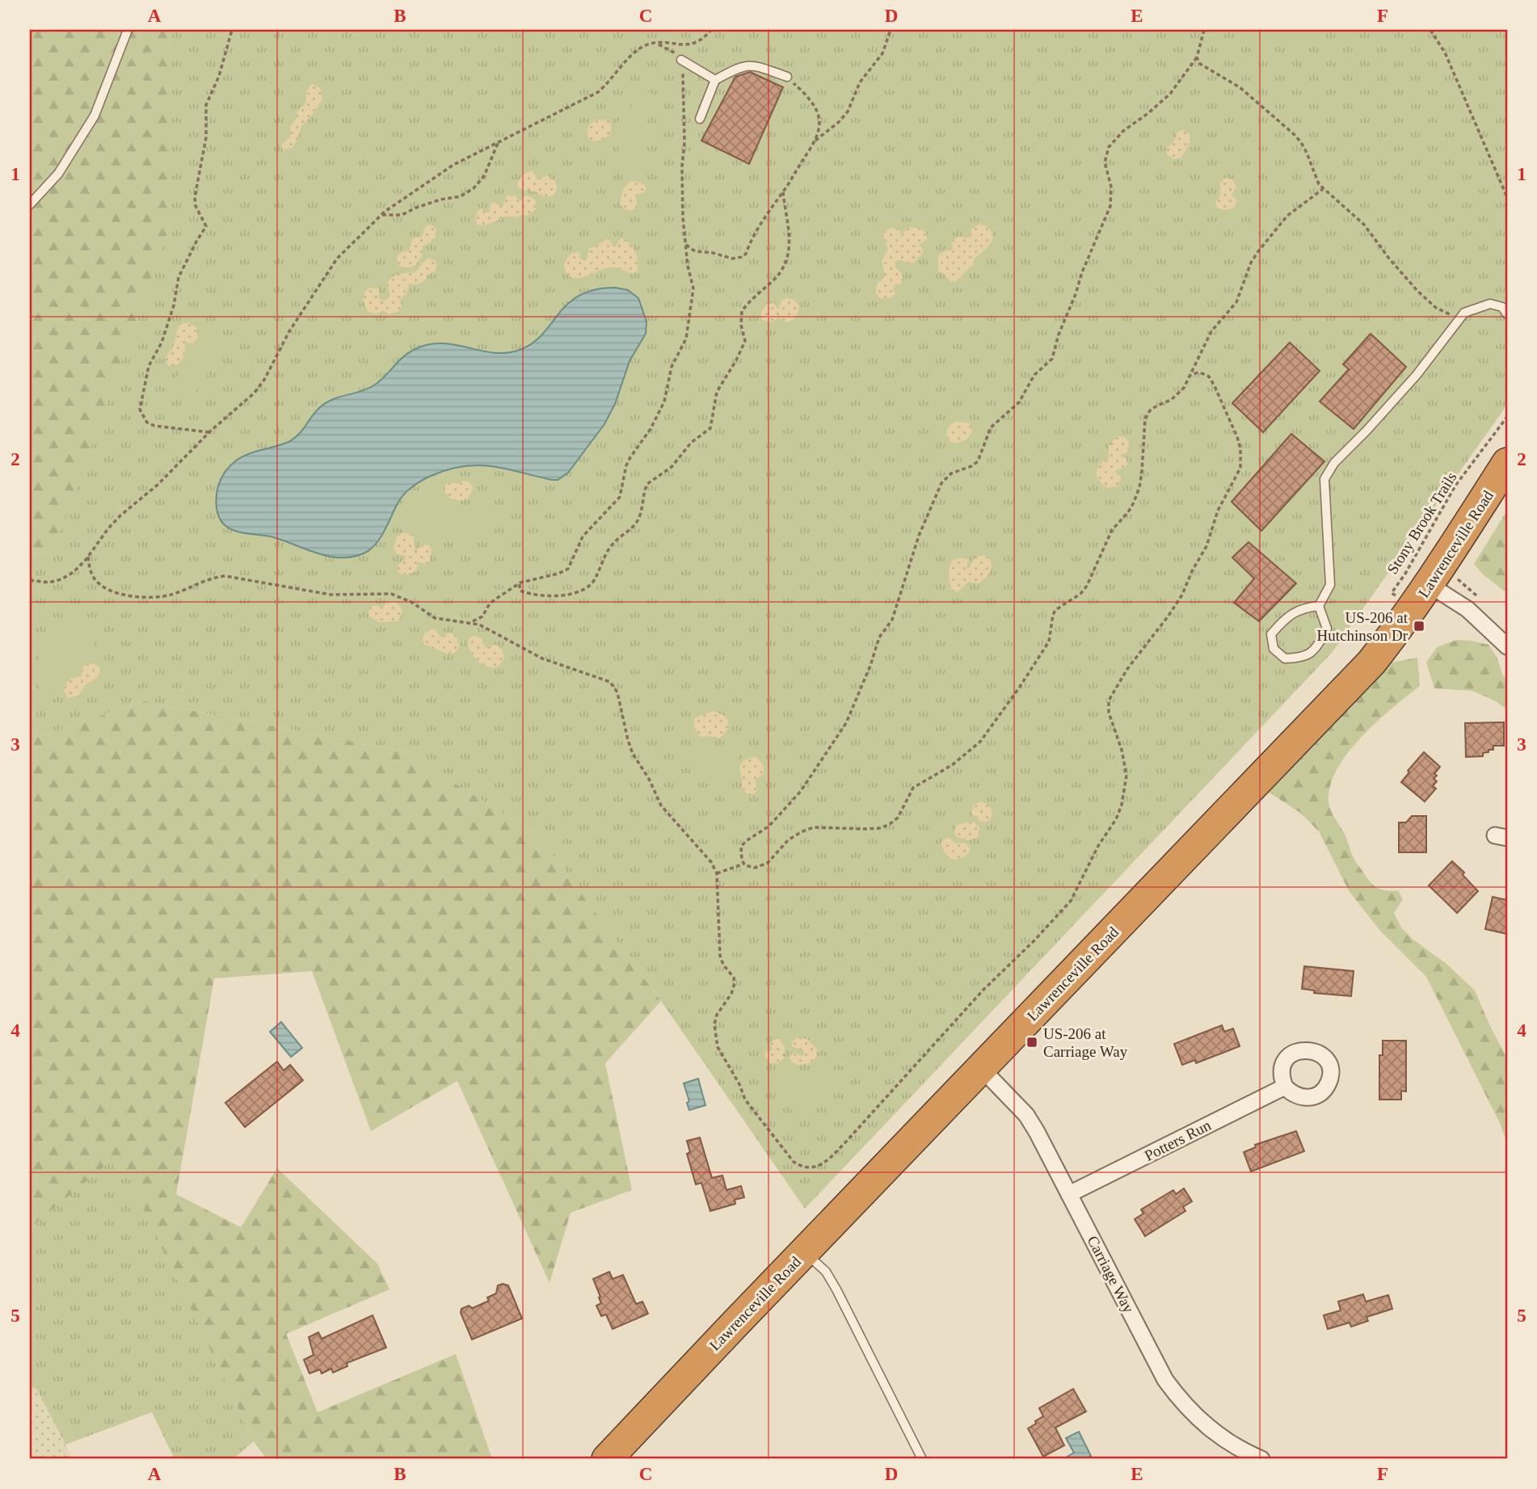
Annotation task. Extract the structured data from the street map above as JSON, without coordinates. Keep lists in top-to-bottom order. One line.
{"streets":{"highway":["Lawrenceville Road"],"street":["Potters Run","Carriage Way"],"path":["Stony Brook Trails"]},"crossings":[["Stony Brook Trails","Lawrenceville Road"],["Lawrenceville Road","Carriage Way"],["Potters Run","Carriage Way"]],"places":{"transit":["US-206 at Hutchinson Dr","US-206 at Carriage Way"]},"grid":{"columns":["A","B","C","D","E","F"],"rows":["1","2","3","4","5"]}}
